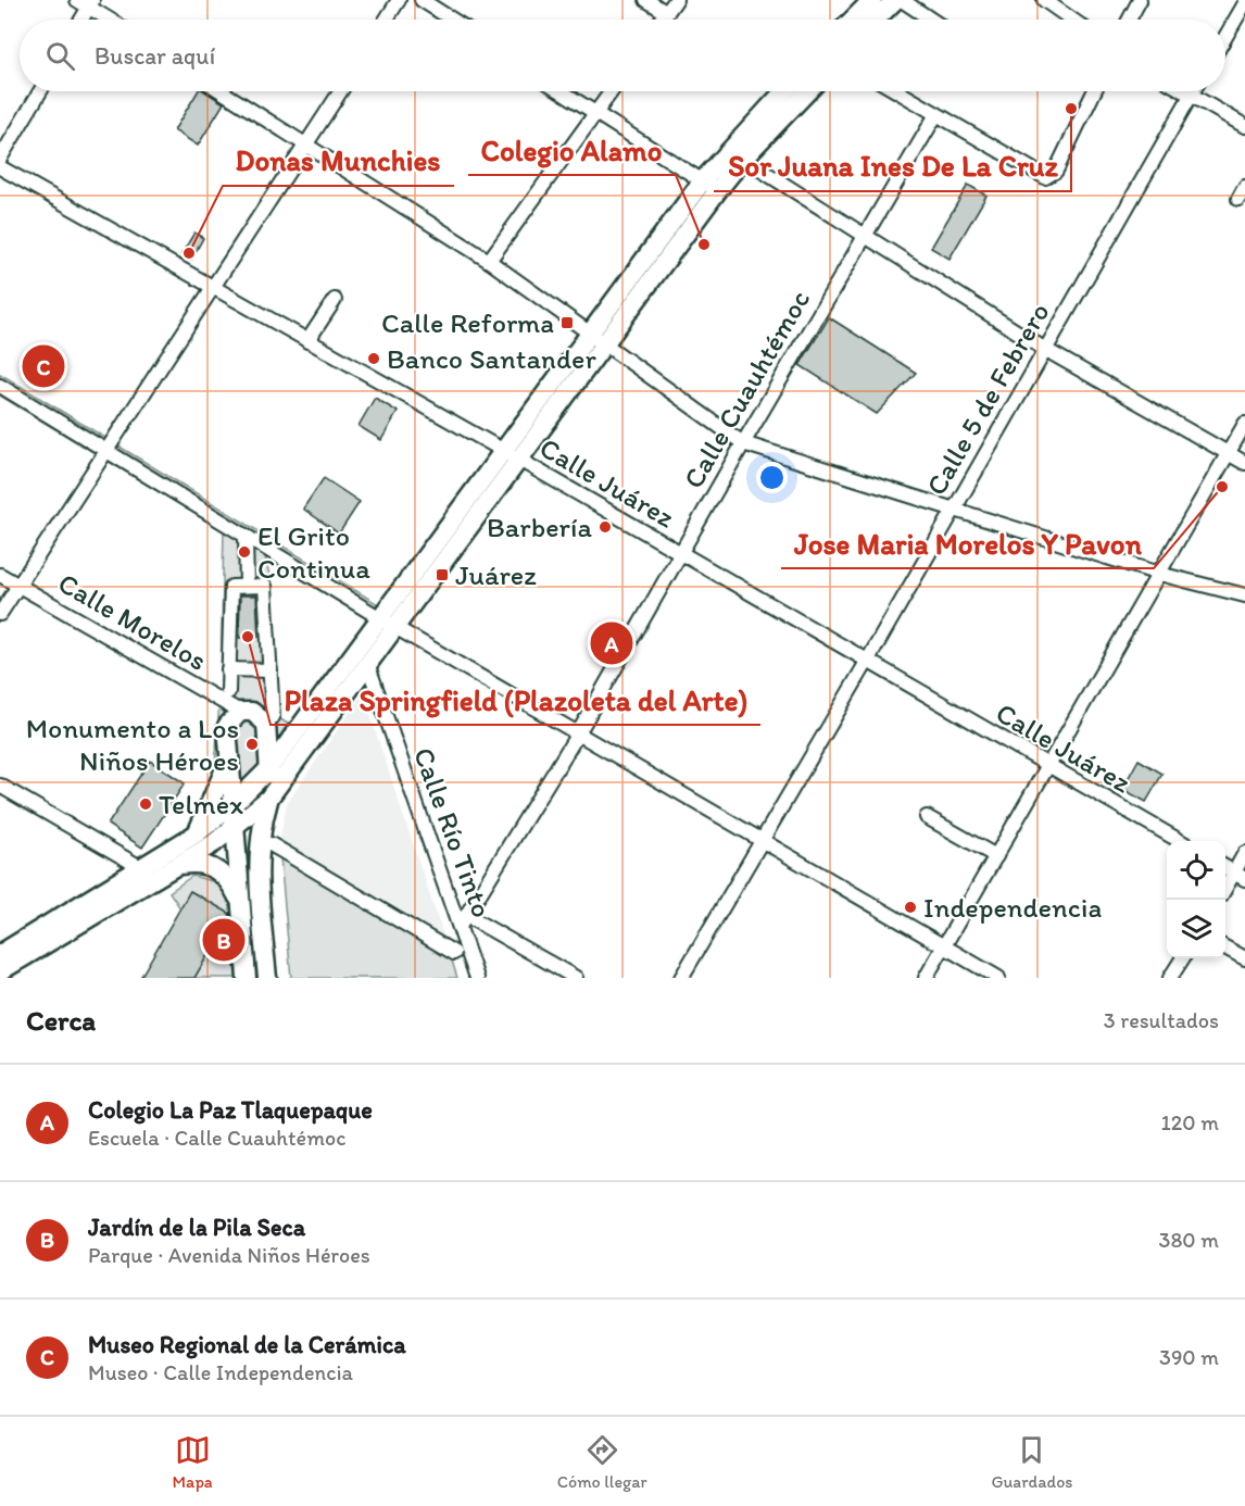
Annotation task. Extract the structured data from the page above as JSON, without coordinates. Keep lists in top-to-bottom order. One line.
{"streets":{"street":["Calle Cuauhtémoc","Calle 5 de Febrero","Calle Juárez","Calle Morelos","Calle Río Tinto"]},"crossings":[["Calle Cuauhtémoc","Calle Juárez"],["Calle Cuauhtémoc","Calle Río Tinto"],["Calle 5 de Febrero","Calle Juárez"]],"places":{"other":["Sor Juana Ines De La Cruz","Colegio Alamo","Donas Munchies","Banco Santander","Jose Maria Morelos Y Pavon","Barbería","El Grito Continua","Plaza Springfield (Plazoleta del Arte)","Monumento a Los Niños Héroes","Telmex","Independencia"],"transit":["Calle Reforma","Juárez"]},"page":{"search":"Buscar aquí","pins":["C","A","B"],"heading":["Cerca","3 resultados"],"list":[{"mark":"A","name":"Colegio La Paz Tlaquepaque","note":"Escuela · Calle Cuauhtémoc","value":"120 m"},{"mark":"B","name":"Jardín de la Pila Seca","note":"Parque · Avenida Niños Héroes","value":"380 m"},{"mark":"C","name":"Museo Regional de la Cerámica","note":"Museo · Calle Independencia","value":"390 m"}],"nav":["Mapa","Cómo llegar","Guardados"]}}
